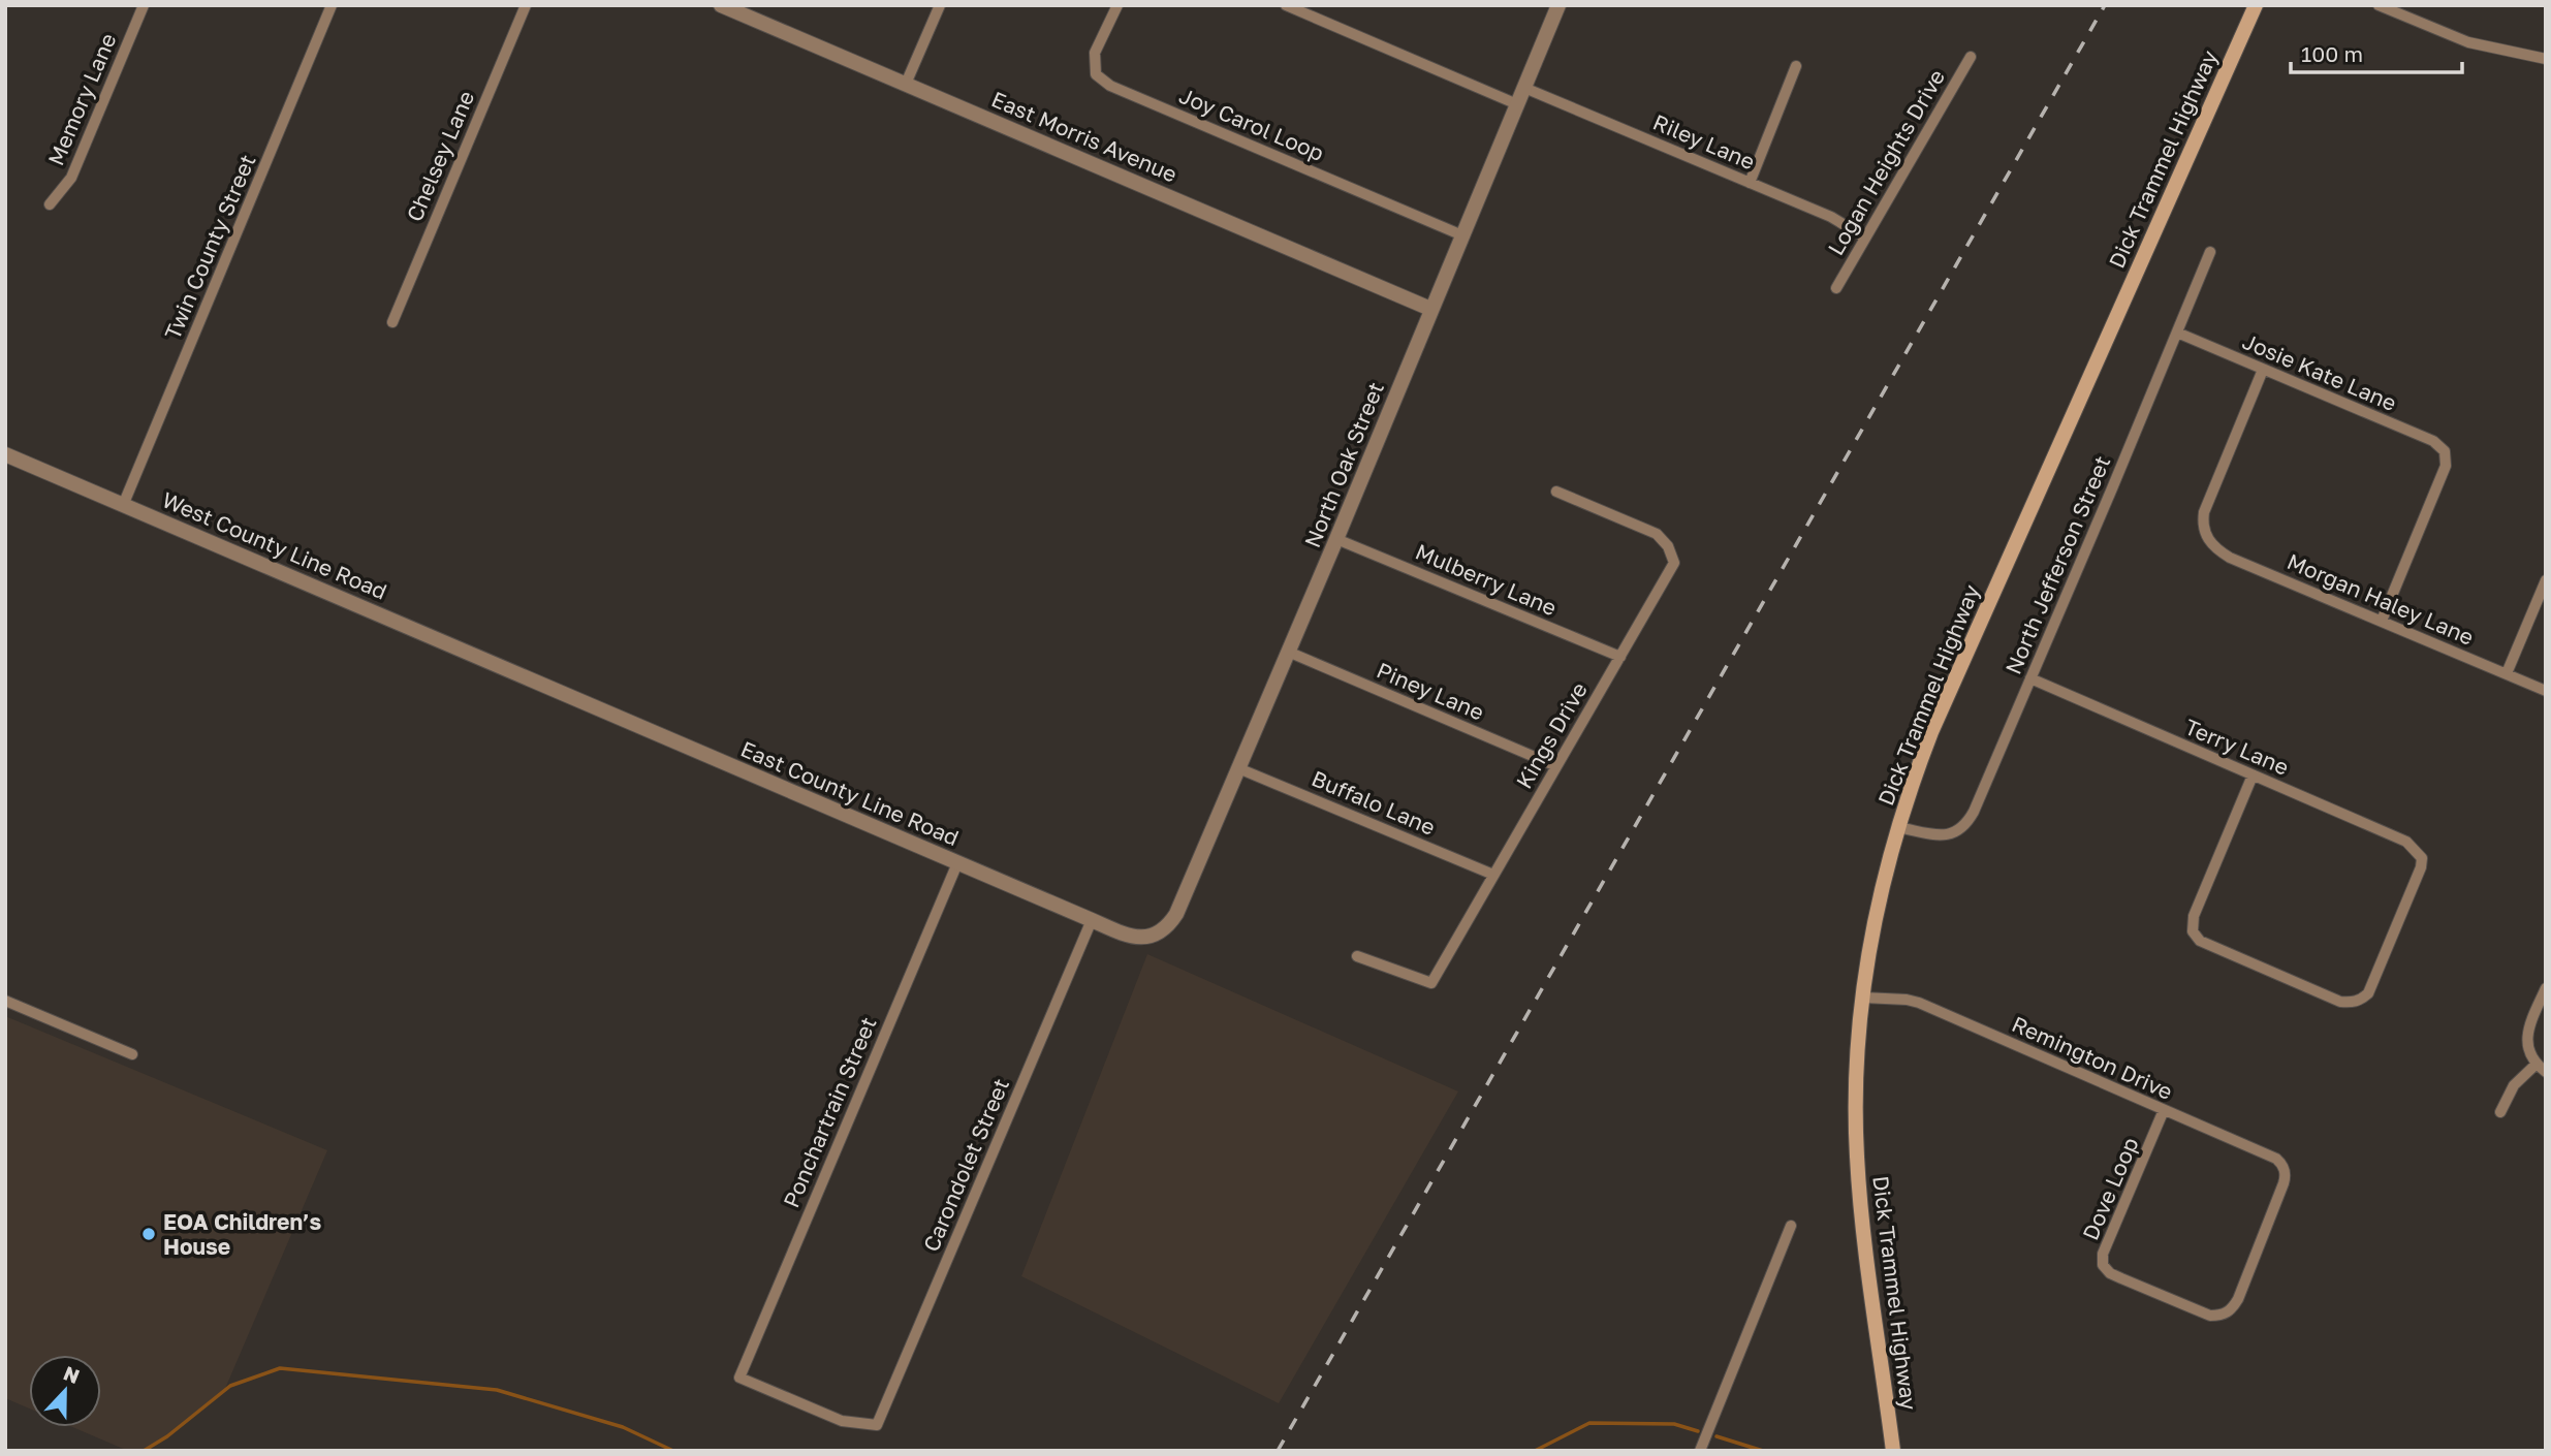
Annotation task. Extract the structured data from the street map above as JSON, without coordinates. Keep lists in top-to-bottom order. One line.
{"streets":{"main road":["Dick Trammel Highway"],"street":["Memory Lane","Joy Carol Loop","East Morris Avenue","Riley Lane","Chelsey Lane","Logan Heights Drive","Twin County Street","Josie Kate Lane","North Oak Street","West County Line Road","North Jefferson Street","Mulberry Lane","Morgan Haley Lane","Piney Lane","Kings Drive","Terry Lane","East County Line Road","Buffalo Lane","Remington Drive","Ponchartrain Street","Carondolet Street","Dove Loop"]},"crossings":[["Joy Carol Loop","North Oak Street"],["East Morris Avenue","North Oak Street"],["Riley Lane","Logan Heights Drive"],["Riley Lane","North Oak Street"],["Dick Trammel Highway","North Jefferson Street"],["Dick Trammel Highway","Remington Drive"],["Twin County Street","West County Line Road"],["Josie Kate Lane","North Jefferson Street"],["Josie Kate Lane","Morgan Haley Lane"],["North Oak Street","Mulberry Lane"],["North Oak Street","Piney Lane"],["North Oak Street","East County Line Road"],["North Oak Street","Buffalo Lane"],["West County Line Road","East County Line Road"],["North Jefferson Street","Terry Lane"],["Mulberry Lane","Kings Drive"],["Piney Lane","Kings Drive"],["Kings Drive","Buffalo Lane"],["East County Line Road","Ponchartrain Street"],["East County Line Road","Carondolet Street"],["Remington Drive","Dove Loop"],["Ponchartrain Street","Carondolet Street"]],"places":["EOA Children’s House"],"scale_bar":"100 m","north":"top"}
